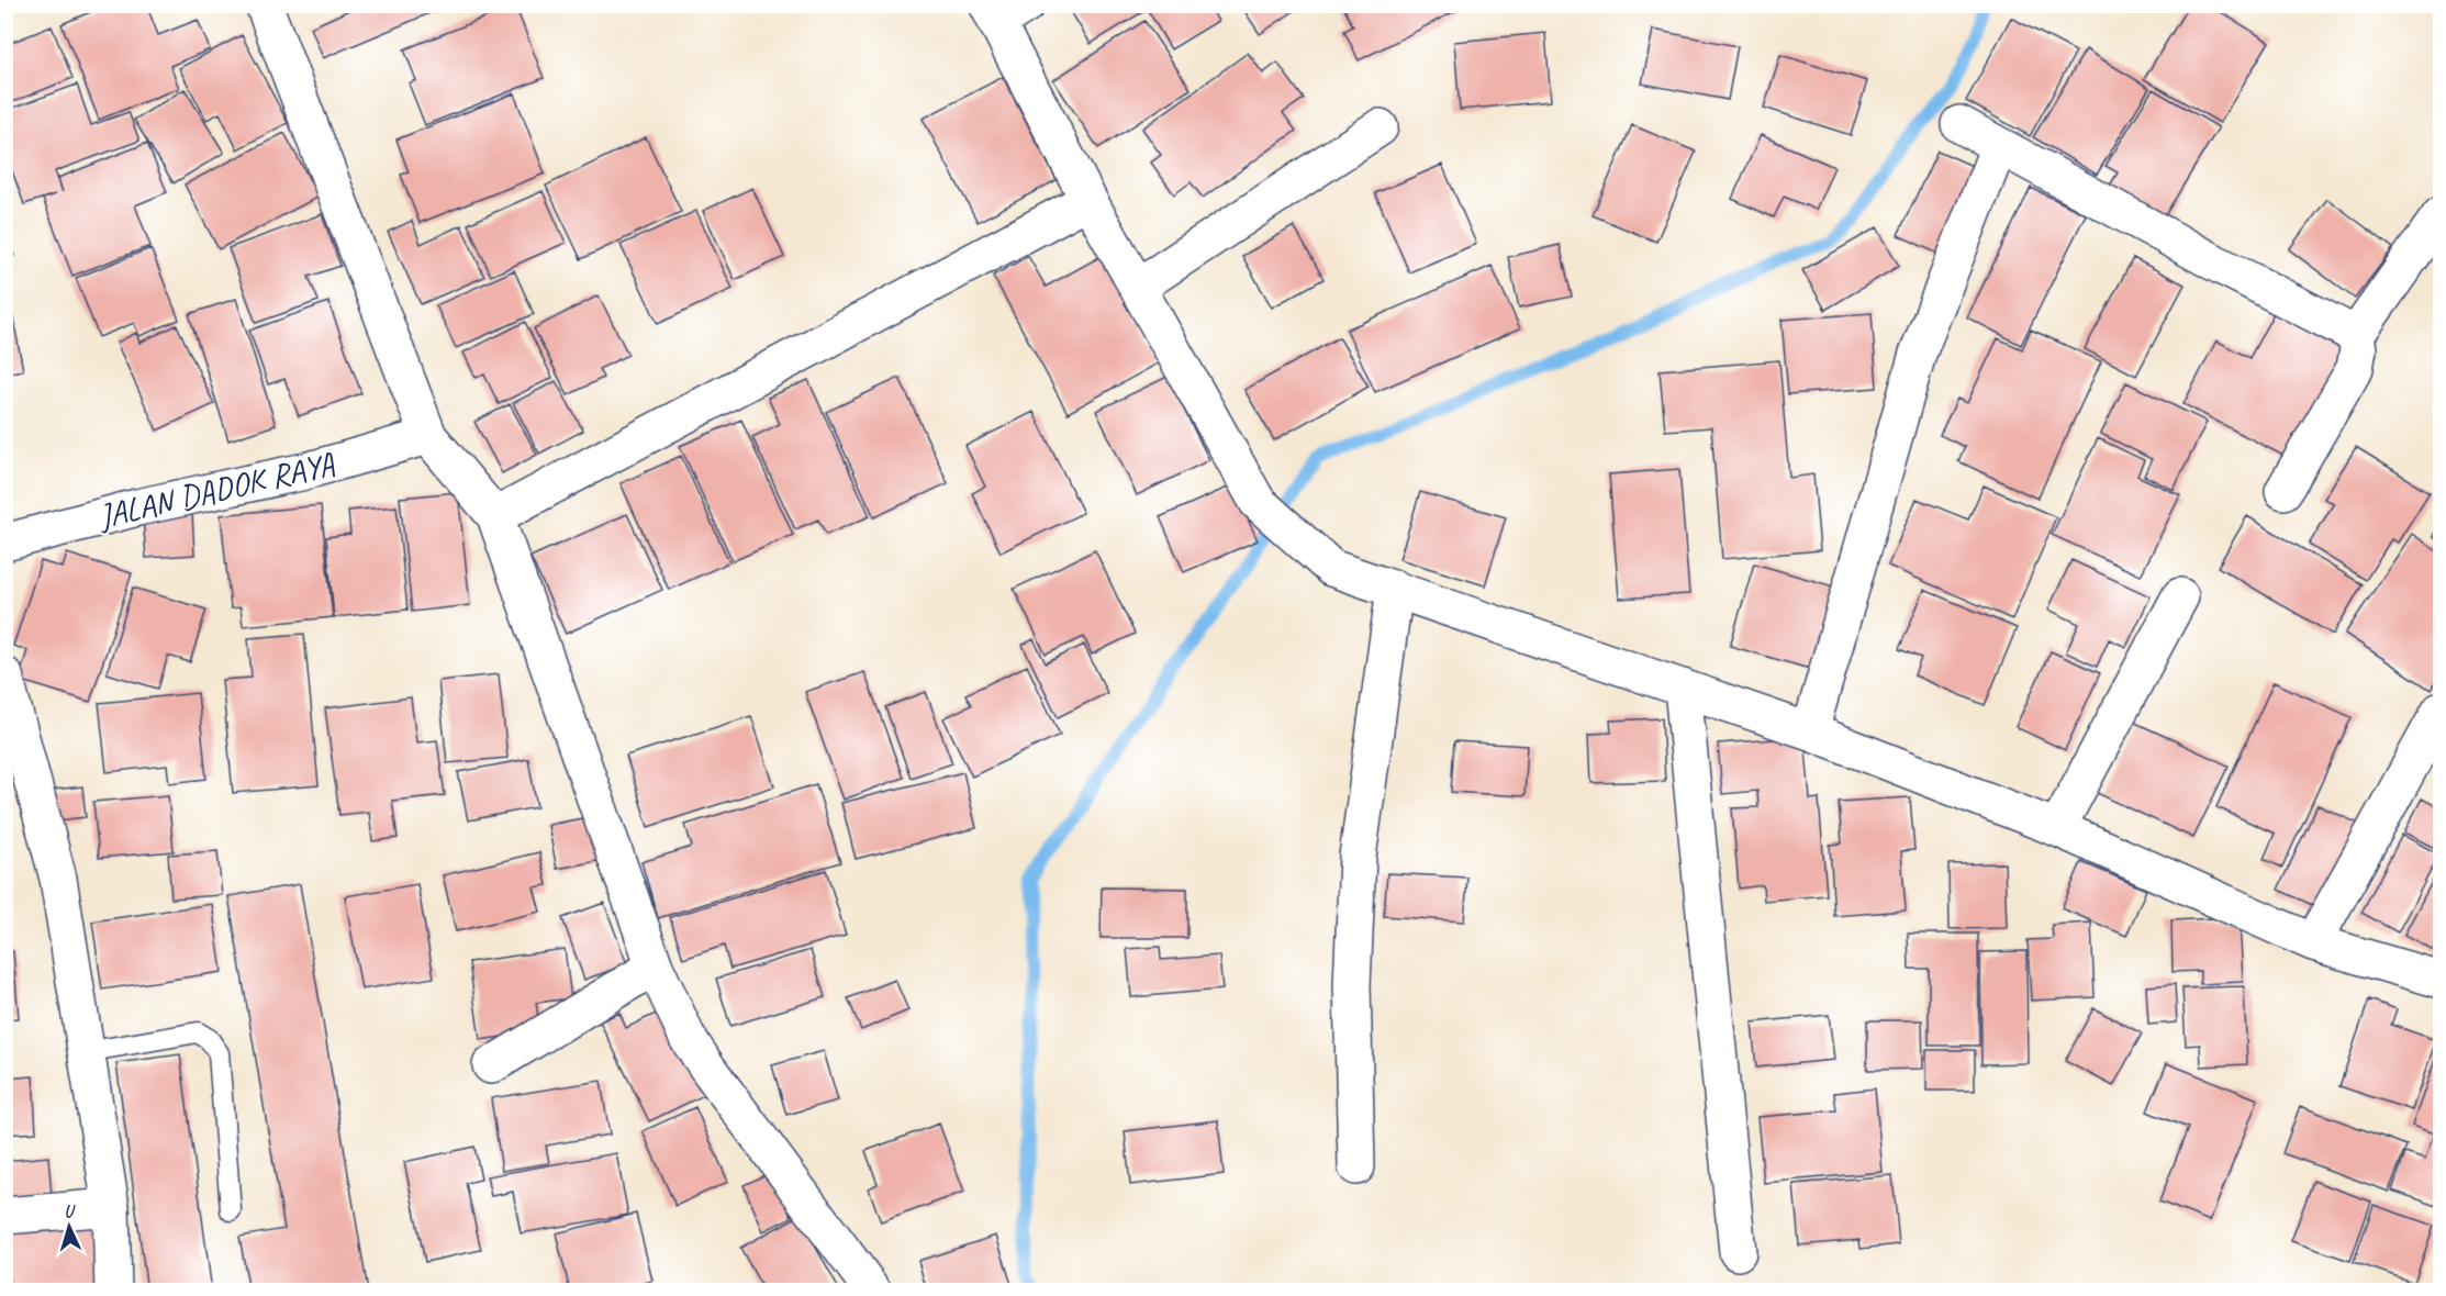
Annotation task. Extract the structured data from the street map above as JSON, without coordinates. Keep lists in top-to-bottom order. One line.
{"streets":{"street":["JALAN DADOK RAYA"]},"north":"top"}
